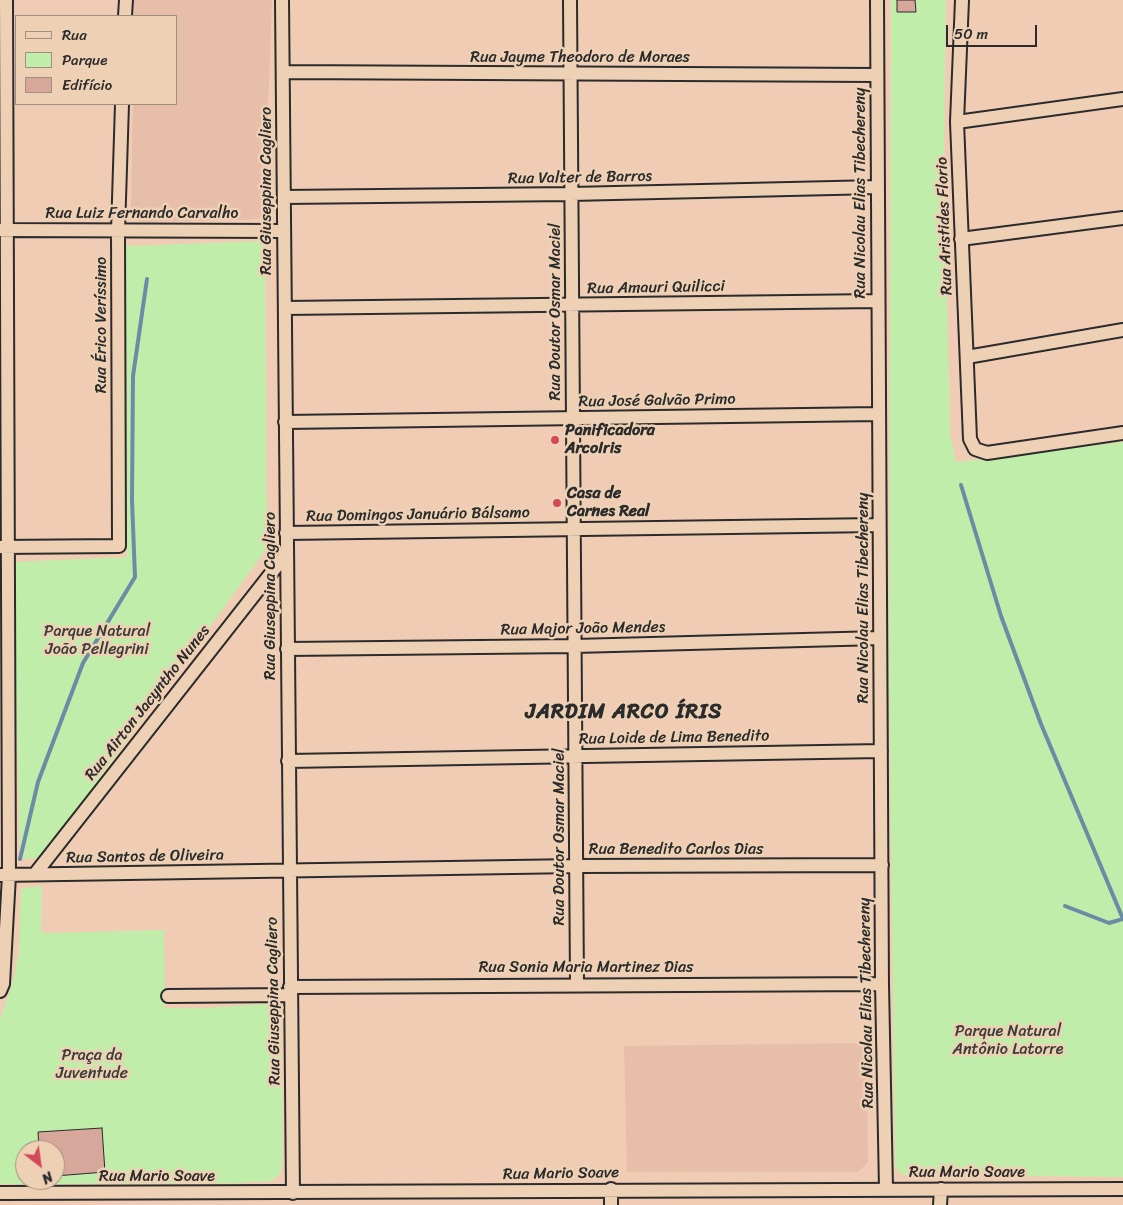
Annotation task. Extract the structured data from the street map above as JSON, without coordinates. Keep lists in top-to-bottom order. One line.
{"streets":{"street":["Rua Jayme Theodoro de Moraes","Rua Valter de Barros","Rua Giuseppina Cagliero","Rua Nicolau Elias Tibechereny","Rua Luiz Fernando Carvalho","Rua Aristides Florio","Rua Amauri Quilicci","Rua Doutor Osmar Maciel","Rua Érico Veríssimo","Rua José Galvão Primo","Rua Domingos Januário Bálsamo","Rua Major João Mendes","Rua Airton Jacyntho Nunes","Rua Loide de Lima Benedito","Rua Benedito Carlos Dias","Rua Santos de Oliveira","Rua Sonia Maria Martinez Dias","Rua Mario Soave"]},"crossings":[["Rua Jayme Theodoro de Moraes","Rua Giuseppina Cagliero"],["Rua Jayme Theodoro de Moraes","Rua Nicolau Elias Tibechereny"],["Rua Jayme Theodoro de Moraes","Rua Doutor Osmar Maciel"],["Rua Valter de Barros","Rua Giuseppina Cagliero"],["Rua Valter de Barros","Rua Nicolau Elias Tibechereny"],["Rua Valter de Barros","Rua Doutor Osmar Maciel"],["Rua Giuseppina Cagliero","Rua Luiz Fernando Carvalho"],["Rua Giuseppina Cagliero","Rua Amauri Quilicci"],["Rua Giuseppina Cagliero","Rua José Galvão Primo"],["Rua Giuseppina Cagliero","Rua Domingos Januário Bálsamo"],["Rua Giuseppina Cagliero","Rua Major João Mendes"],["Rua Giuseppina Cagliero","Rua Airton Jacyntho Nunes"],["Rua Giuseppina Cagliero","Rua Loide de Lima Benedito"],["Rua Giuseppina Cagliero","Rua Benedito Carlos Dias"],["Rua Giuseppina Cagliero","Rua Santos de Oliveira"],["Rua Giuseppina Cagliero","Rua Sonia Maria Martinez Dias"],["Rua Giuseppina Cagliero","Rua Mario Soave"],["Rua Nicolau Elias Tibechereny","Rua Amauri Quilicci"],["Rua Nicolau Elias Tibechereny","Rua José Galvão Primo"],["Rua Nicolau Elias Tibechereny","Rua Domingos Januário Bálsamo"],["Rua Nicolau Elias Tibechereny","Rua Major João Mendes"],["Rua Nicolau Elias Tibechereny","Rua Loide de Lima Benedito"],["Rua Nicolau Elias Tibechereny","Rua Benedito Carlos Dias"],["Rua Nicolau Elias Tibechereny","Rua Sonia Maria Martinez Dias"],["Rua Nicolau Elias Tibechereny","Rua Mario Soave"],["Rua Luiz Fernando Carvalho","Rua Érico Veríssimo"],["Rua Amauri Quilicci","Rua Doutor Osmar Maciel"],["Rua Doutor Osmar Maciel","Rua José Galvão Primo"],["Rua Doutor Osmar Maciel","Rua Domingos Januário Bálsamo"],["Rua Doutor Osmar Maciel","Rua Major João Mendes"],["Rua Doutor Osmar Maciel","Rua Loide de Lima Benedito"],["Rua Doutor Osmar Maciel","Rua Benedito Carlos Dias"],["Rua Doutor Osmar Maciel","Rua Sonia Maria Martinez Dias"],["Rua Airton Jacyntho Nunes","Rua Santos de Oliveira"],["Rua Benedito Carlos Dias","Rua Santos de Oliveira"]],"districts":["JARDIM ARCO ÍRIS"],"parks":["Parque Natural João Pellegrini","Parque Natural Antônio Latorre","Praça da Juventude"],"places":["Panificadora ArcoIris","Casa de Carnes Real"],"legend":["Rua","Parque","Edifício"],"scale_bar":"50 m","north":"bottom right"}
